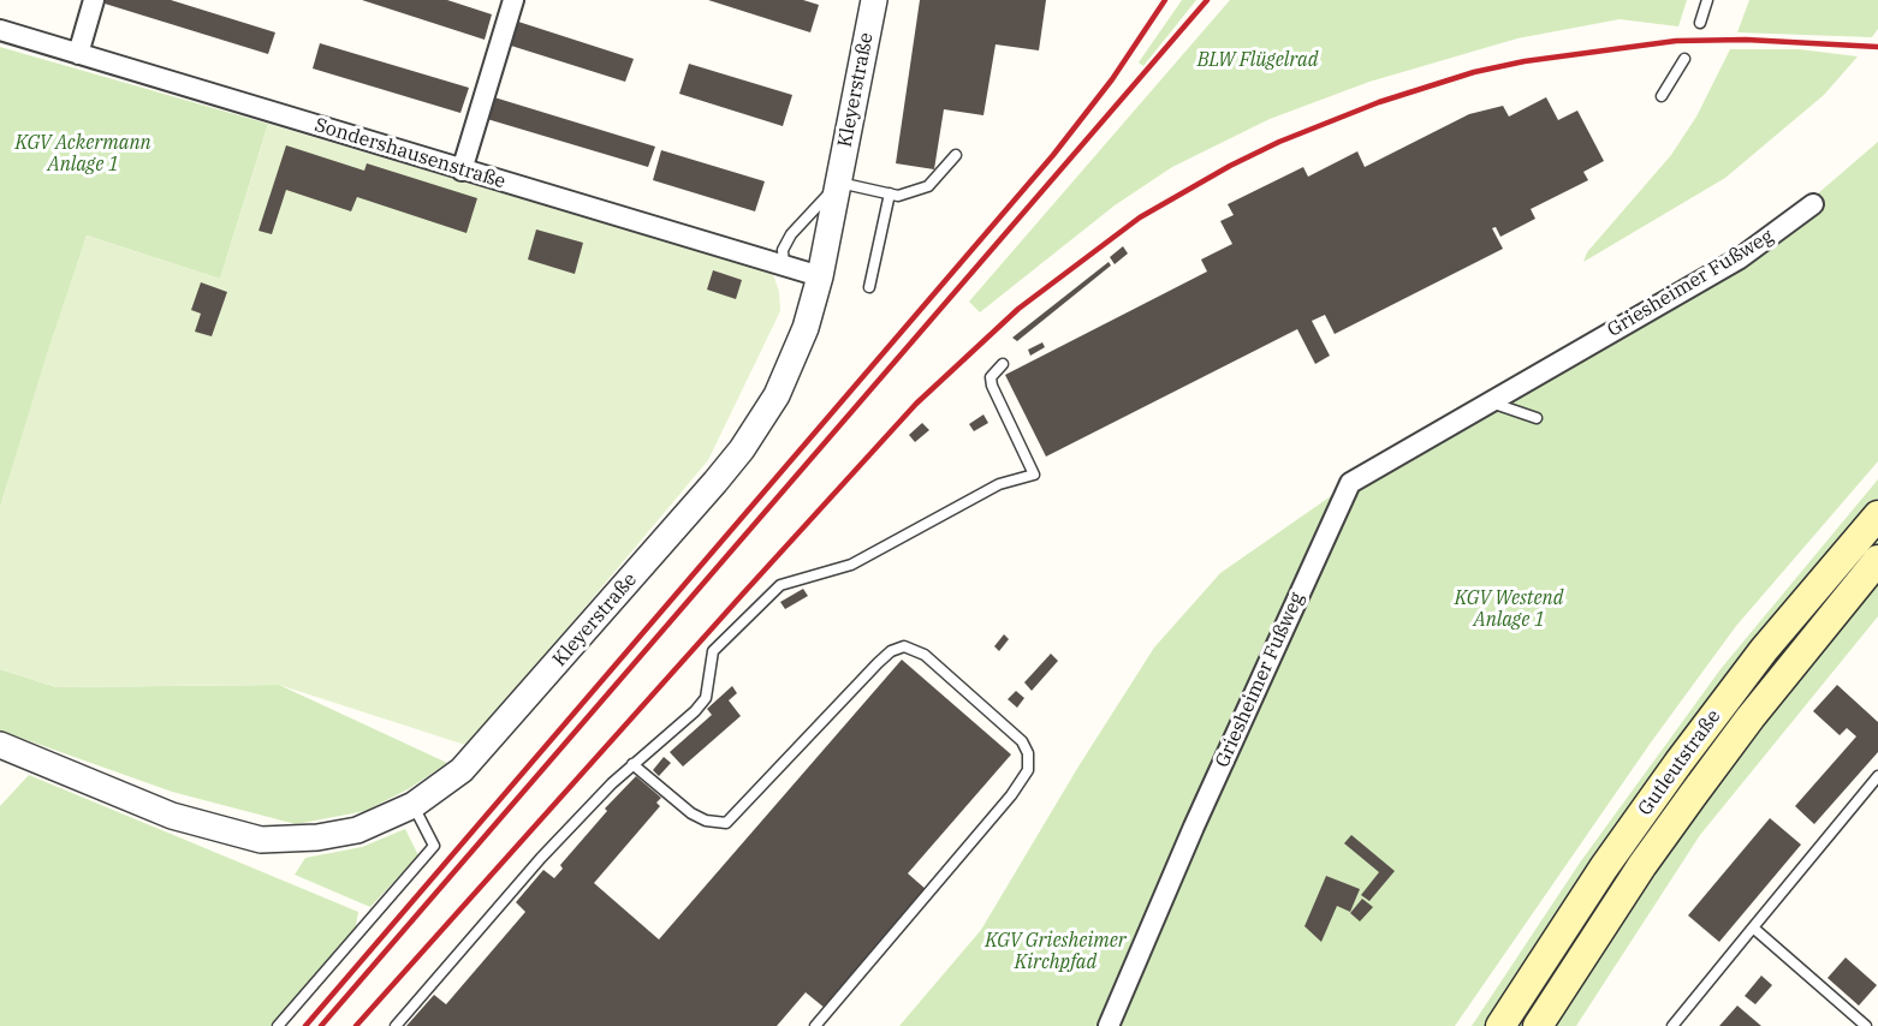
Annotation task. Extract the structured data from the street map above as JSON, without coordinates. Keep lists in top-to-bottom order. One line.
{"streets":{"main road":["Gutleutstraße"],"street":["Kleyerstraße","Sondershausenstraße","Griesheimer Fußweg"]},"crossings":[["Kleyerstraße","Sondershausenstraße"]],"parks":["BLW Flügelrad","KGV Ackermann Anlage 1","KGV Westend Anlage 1","KGV Griesheimer Kirchpfad"]}
